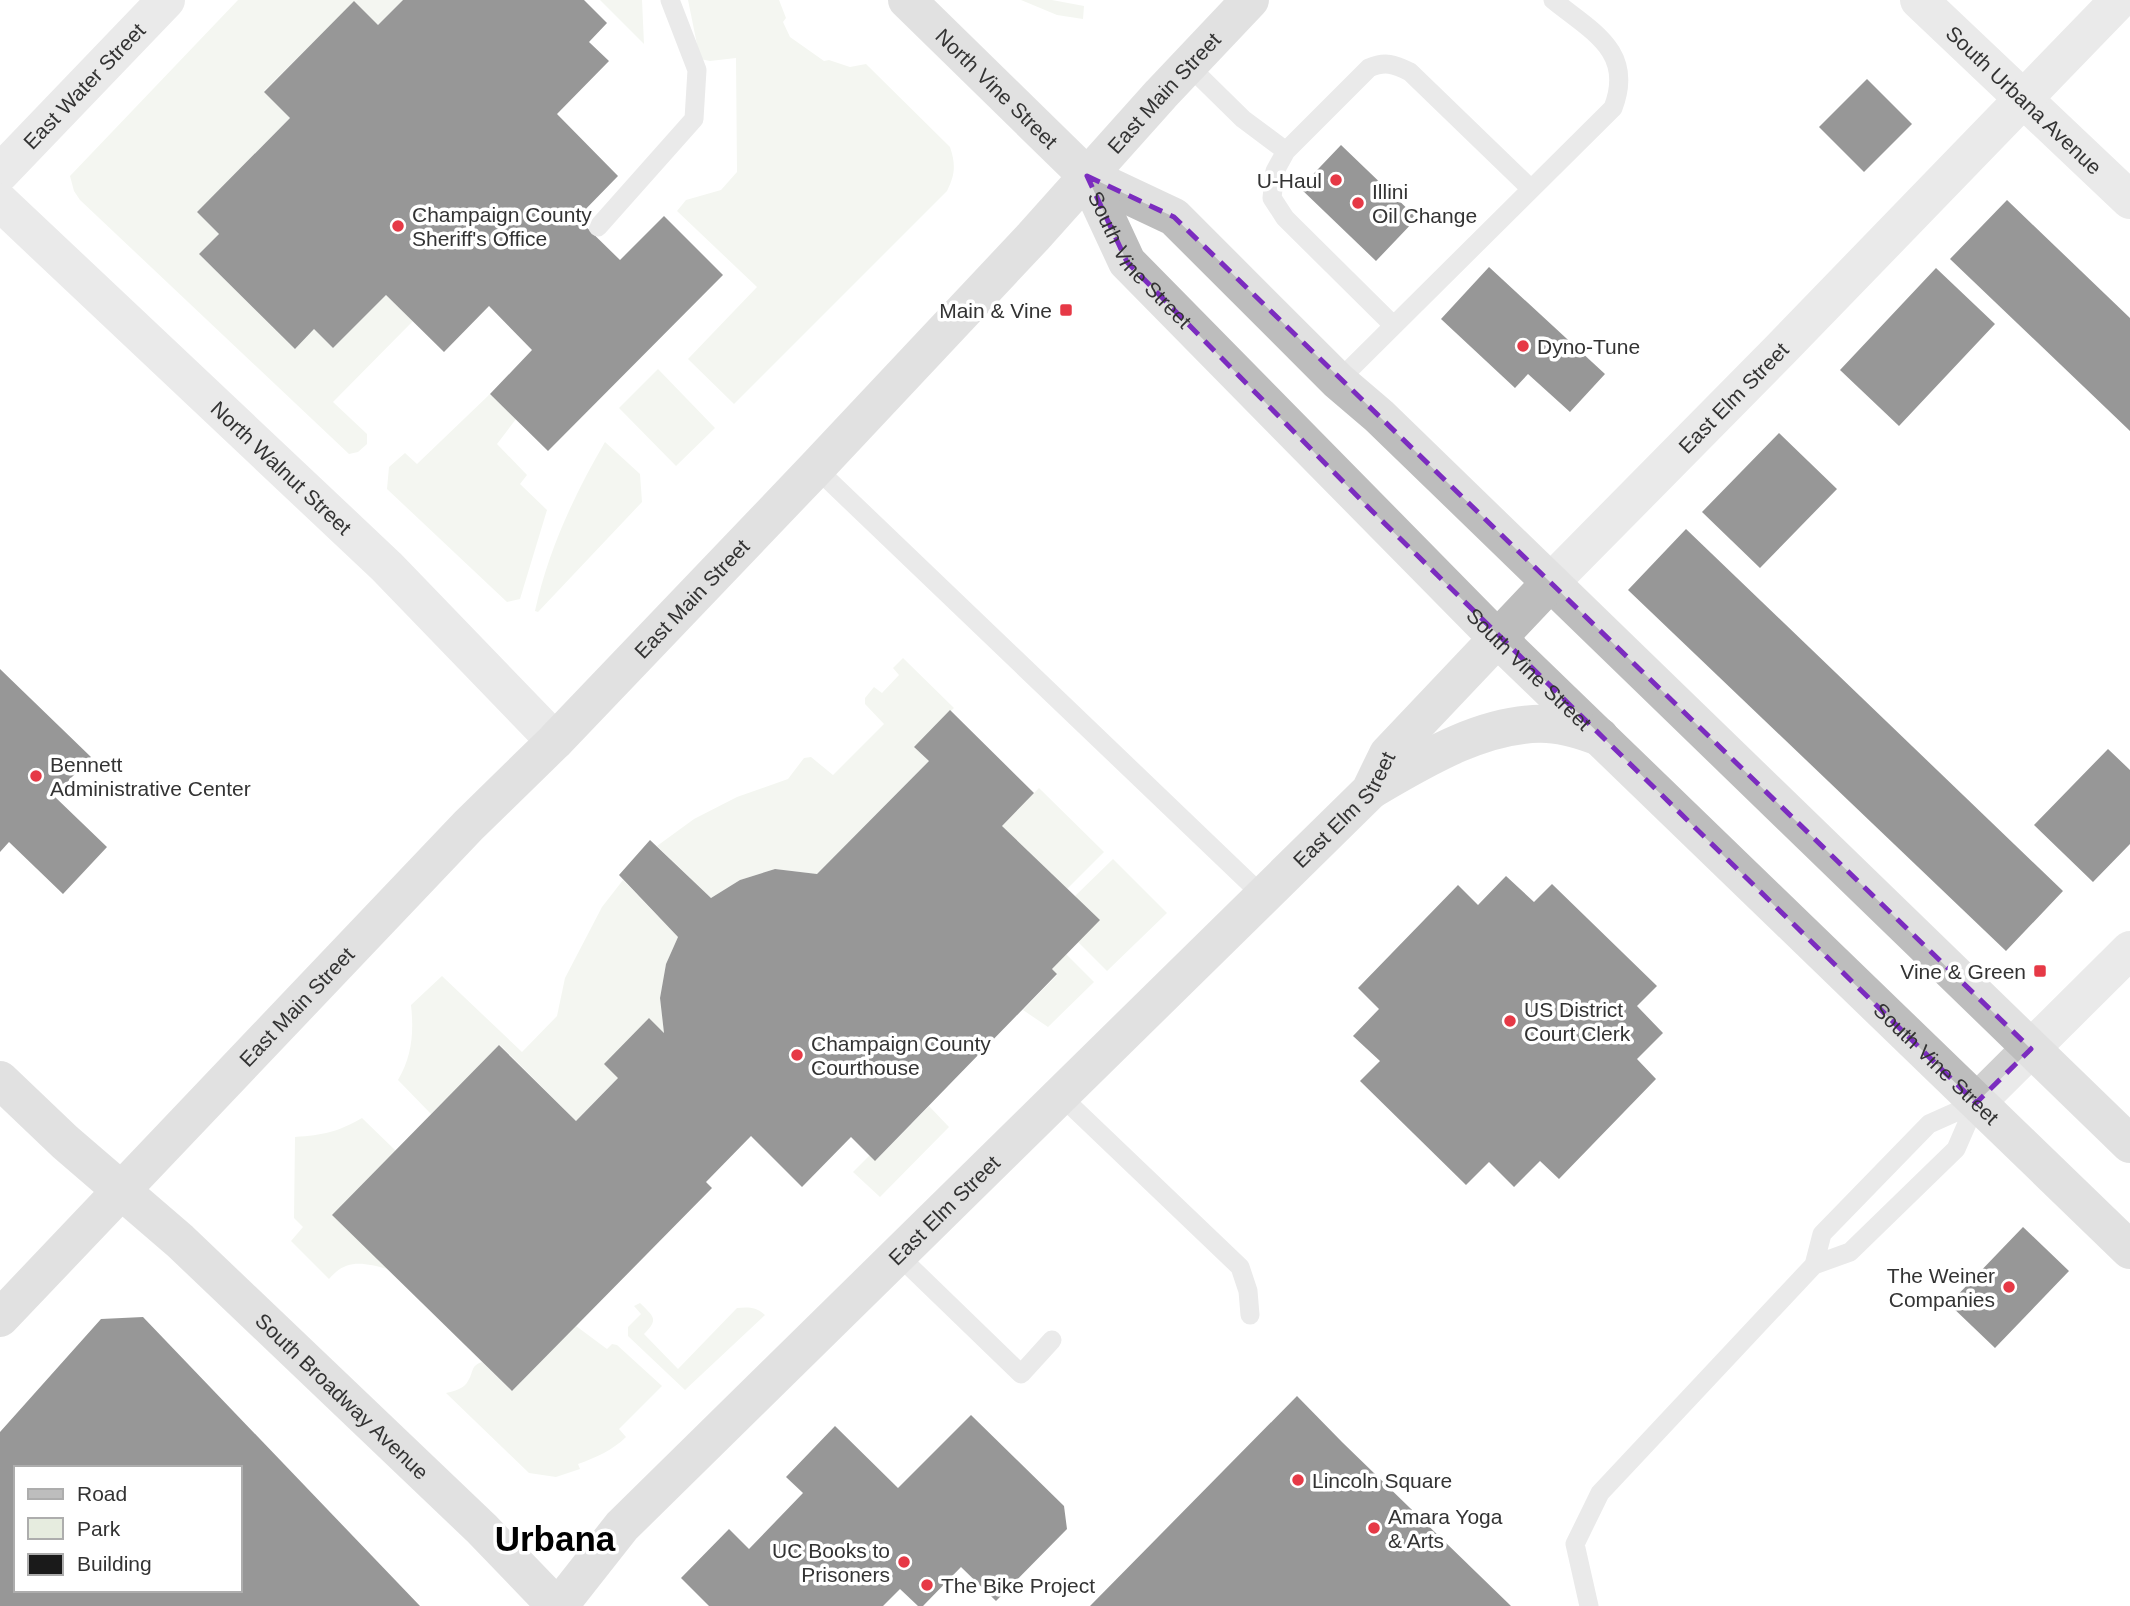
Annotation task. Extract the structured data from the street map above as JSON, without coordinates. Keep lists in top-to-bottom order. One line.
{"streets":{"main road":["North Vine Street","East Main Street","South Vine Street","East Elm Street","South Broadway Avenue"],"street":["East Water Street","South Urbana Avenue","North Walnut Street"]},"crossings":[["North Vine Street","East Main Street"],["North Vine Street","South Vine Street"],["East Main Street","South Vine Street"],["East Main Street","North Walnut Street"],["East Main Street","South Broadway Avenue"],["South Urbana Avenue","East Elm Street"],["South Vine Street","East Elm Street"],["East Elm Street","South Broadway Avenue"]],"districts":["Urbana"],"places":{"other":["U-Haul","Illini Oil Change","Champaign County Sheriff's Office","Dyno-Tune","Bennett Administrative Center","US District Court Clerk","Champaign County Courthouse","The Weiner Companies","Lincoln Square","Amara Yoga & Arts","UC Books to Prisoners","The Bike Project"],"transit":["Main & Vine","Vine & Green"]},"legend":["Road","Park","Building"]}
